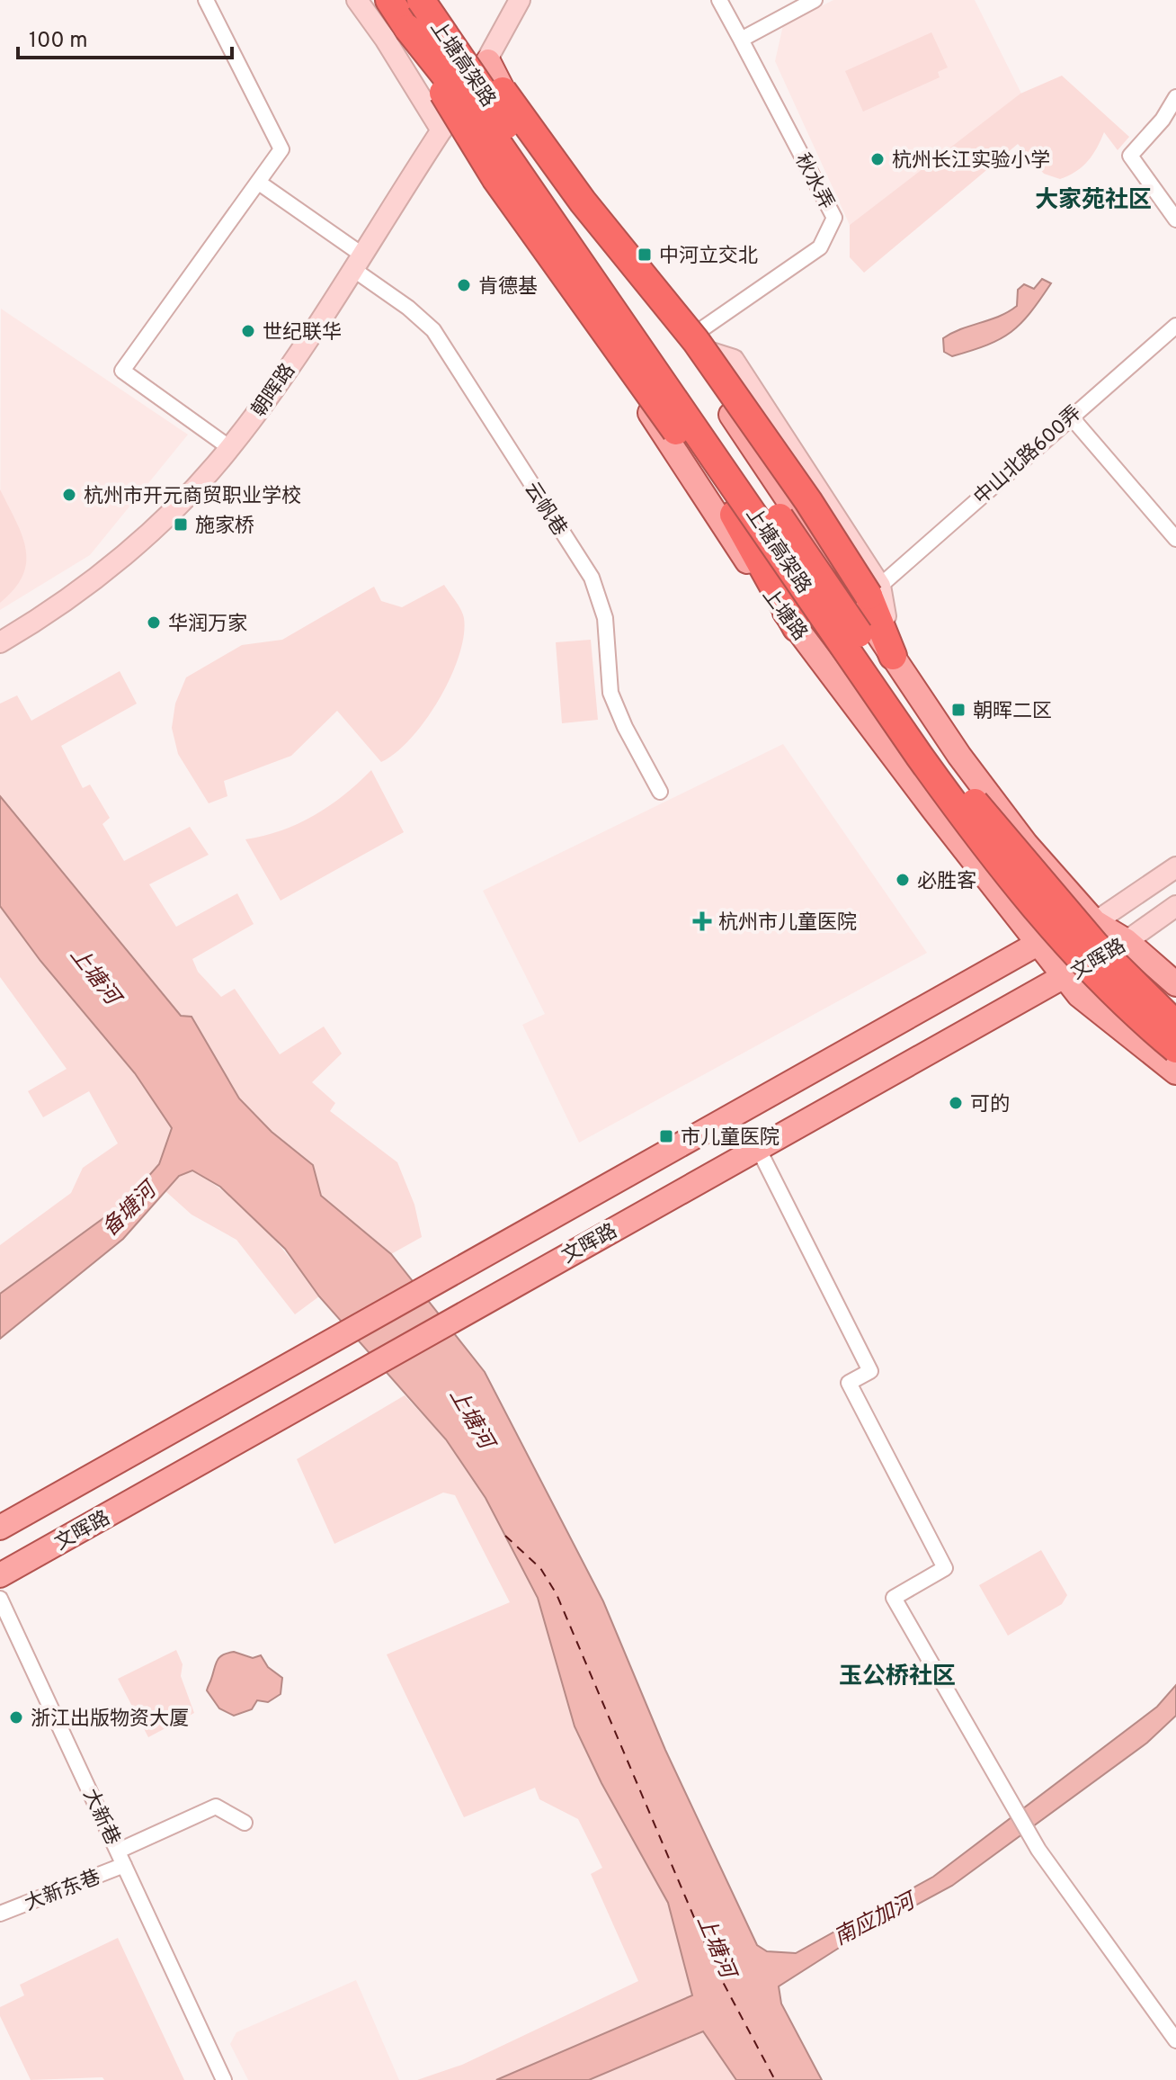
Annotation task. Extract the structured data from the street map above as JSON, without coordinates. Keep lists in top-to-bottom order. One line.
{"streets":{"highway":["上塘高架路"],"main road":["上塘路","文晖路"],"street":["秋水弄","朝晖路","中山北路600弄","云帆巷","大新巷","大新东巷"]},"crossings":[["朝晖路","云帆巷"],["朝晖路","上塘路"],["上塘路","文晖路"],["大新巷","大新东巷"]],"districts":["大家苑社区","玉公桥社区"],"water":["上塘河","备塘河","南应加河"],"places":{"other":["杭州长江实验小学","肯德基","世纪联华","杭州市开元商贸职业学校","华润万家","必胜客","可的","浙江出版物资大厦"],"transit":["中河立交北","施家桥","朝晖二区","市儿童医院"],"health":["杭州市儿童医院"]},"scale_bar":"100 m"}
